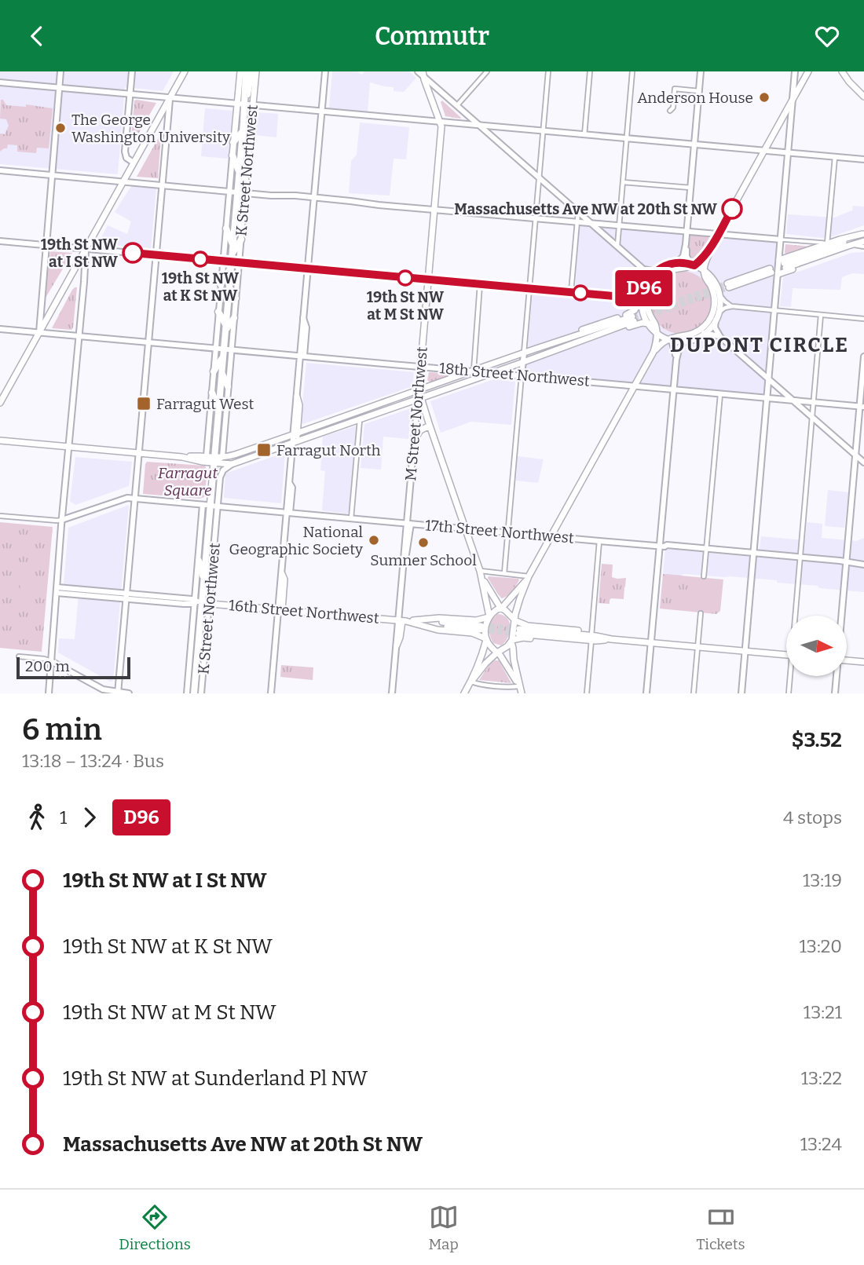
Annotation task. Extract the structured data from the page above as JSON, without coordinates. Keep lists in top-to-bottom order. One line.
{"streets":{"highway":["K Street Northwest"],"main road":["18th Street Northwest","M Street Northwest","17th Street Northwest","16th Street Northwest"]},"crossings":[["K Street Northwest","18th Street Northwest"],["K Street Northwest","17th Street Northwest"],["K Street Northwest","16th Street Northwest"],["18th Street Northwest","M Street Northwest"],["M Street Northwest","17th Street Northwest"],["M Street Northwest","16th Street Northwest"]],"districts":["DUPONT CIRCLE"],"parks":["Farragut Square"],"places":{"other":["Anderson House","The George Washington University","Massachusetts Ave NW at 20th St NW","19th St NW at I St NW","19th St NW at K St NW","19th St NW at M St NW","National Geographic Society","Sumner School"],"transit":["Farragut West","Farragut North"]},"lines":["bus line D96"],"scale_bar":"200 m","north":"right","page":{"header":"Commutr","on_map":"D96","scale":"200 m","heading":["6 min","13:18 – 13:24 · Bus","$3.52"],"legs":["1","D96","4 stops"],"list":[{"name":"19th St NW at I St NW","value":"13:19"},{"name":"19th St NW at K St NW","value":"13:20"},{"name":"19th St NW at M St NW","value":"13:21"},{"name":"19th St NW at Sunderland Pl NW","value":"13:22"},{"name":"Massachusetts Ave NW at 20th St NW","value":"13:24"}],"tabs":["Directions","Map","Tickets"]}}
